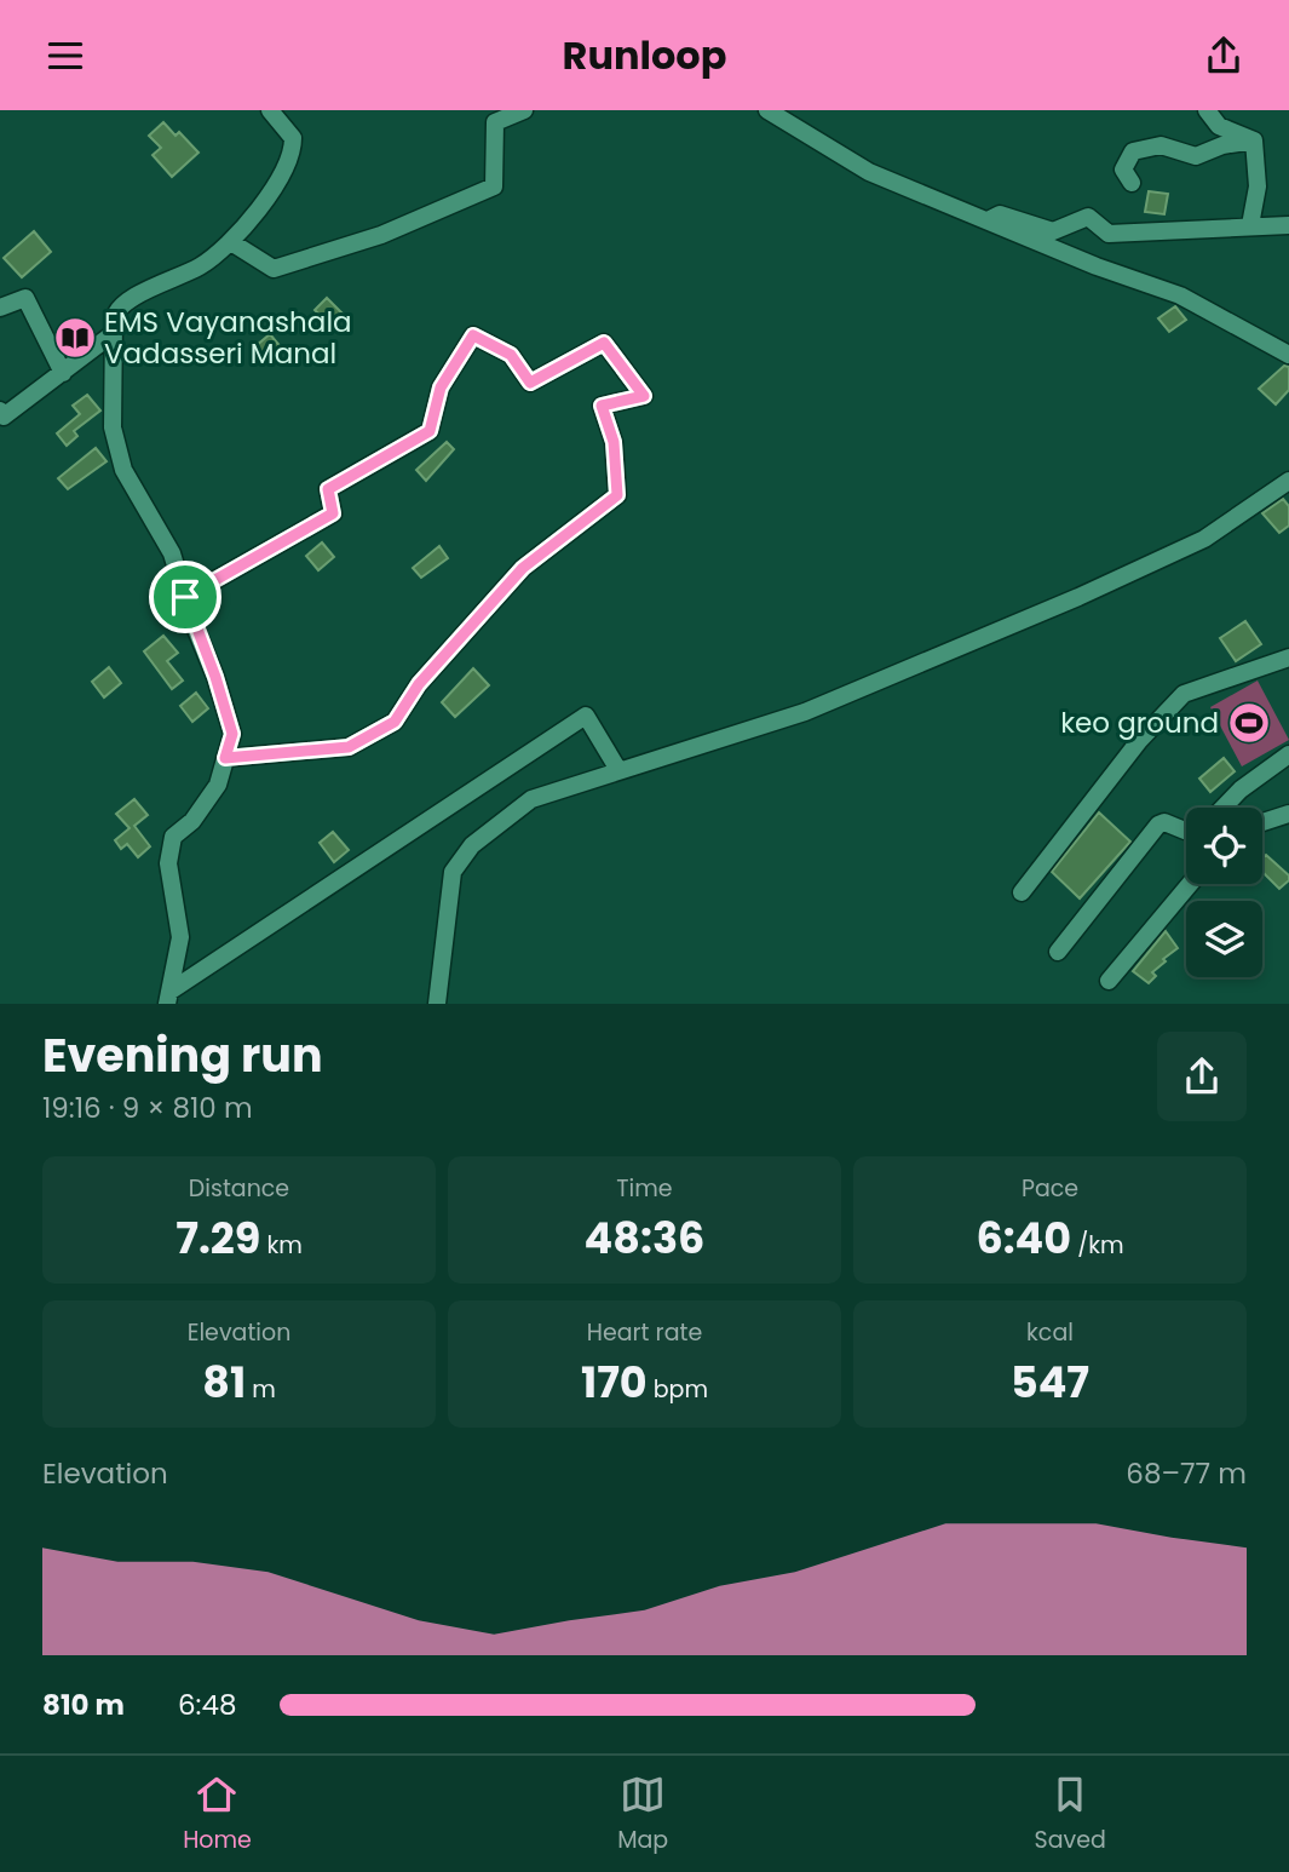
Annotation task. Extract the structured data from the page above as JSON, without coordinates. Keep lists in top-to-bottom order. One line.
{"places":{"library":["EMS Vayanashala Vadasseri Manal"],"sports":["keo ground"]},"page":{"header":"Runloop","heading":["Evening run","19:16 · 9 × 810 m"],"stats":[["Distance","7.29 km"],["Time","48:36"],["Pace","6:40 /km"],["Elevation","81 m"],["Heart rate","170 bpm"],["kcal","547"]],"chart":["Elevation","68–77 m"],"list":[{"name":"810 m","note":"6:48"}],"tabs":["Home","Map","Saved"]}}
